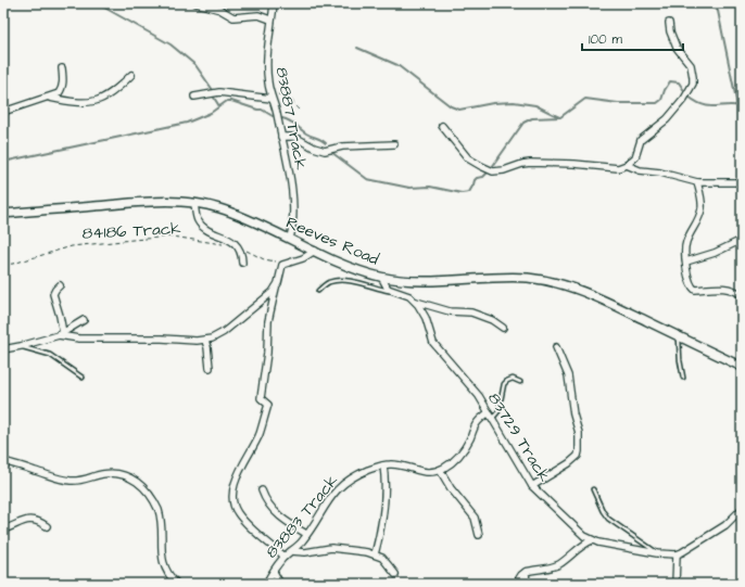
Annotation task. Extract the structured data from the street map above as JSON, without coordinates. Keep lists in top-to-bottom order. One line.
{"streets":{"street":["83887 Track","Reeves Road","83729 Track","83883 Track"],"path":["84186 Track"]},"crossings":[["83887 Track","Reeves Road"]],"scale_bar":"100 m"}
